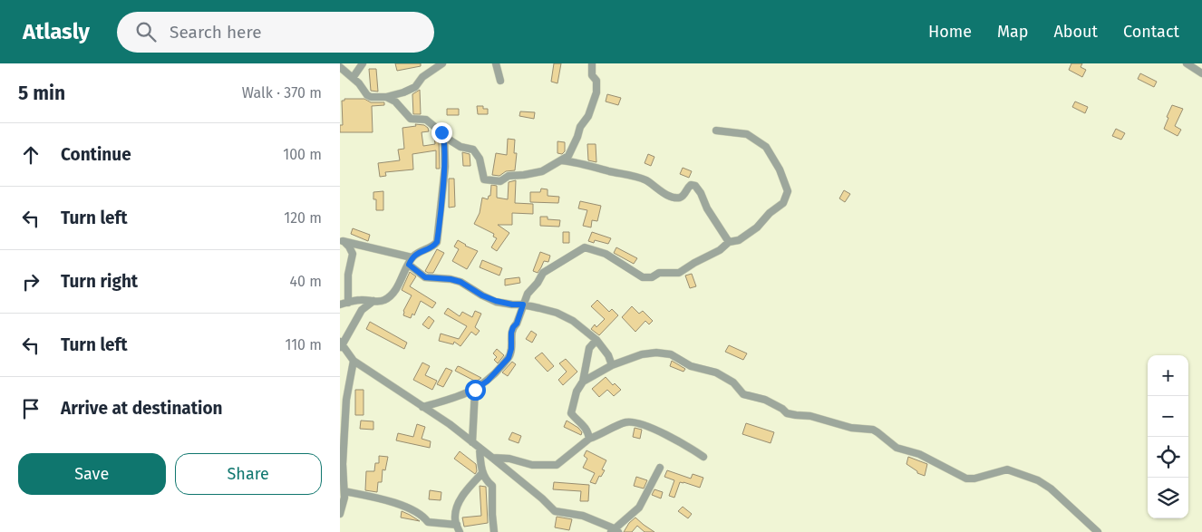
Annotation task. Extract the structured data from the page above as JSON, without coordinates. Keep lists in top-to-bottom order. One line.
{"page":{"header":"Atlasly","search":"Search here","nav":["Home","Map","About","Contact"],"heading":["5 min","Walk · 370 m"],"list":[["Continue","100 m"],["Turn left","120 m"],["Turn right","40 m"],["Turn left","110 m"],"Arrive at destination"],"map_buttons":["+","−"],"buttons":["Save","Share"]}}
